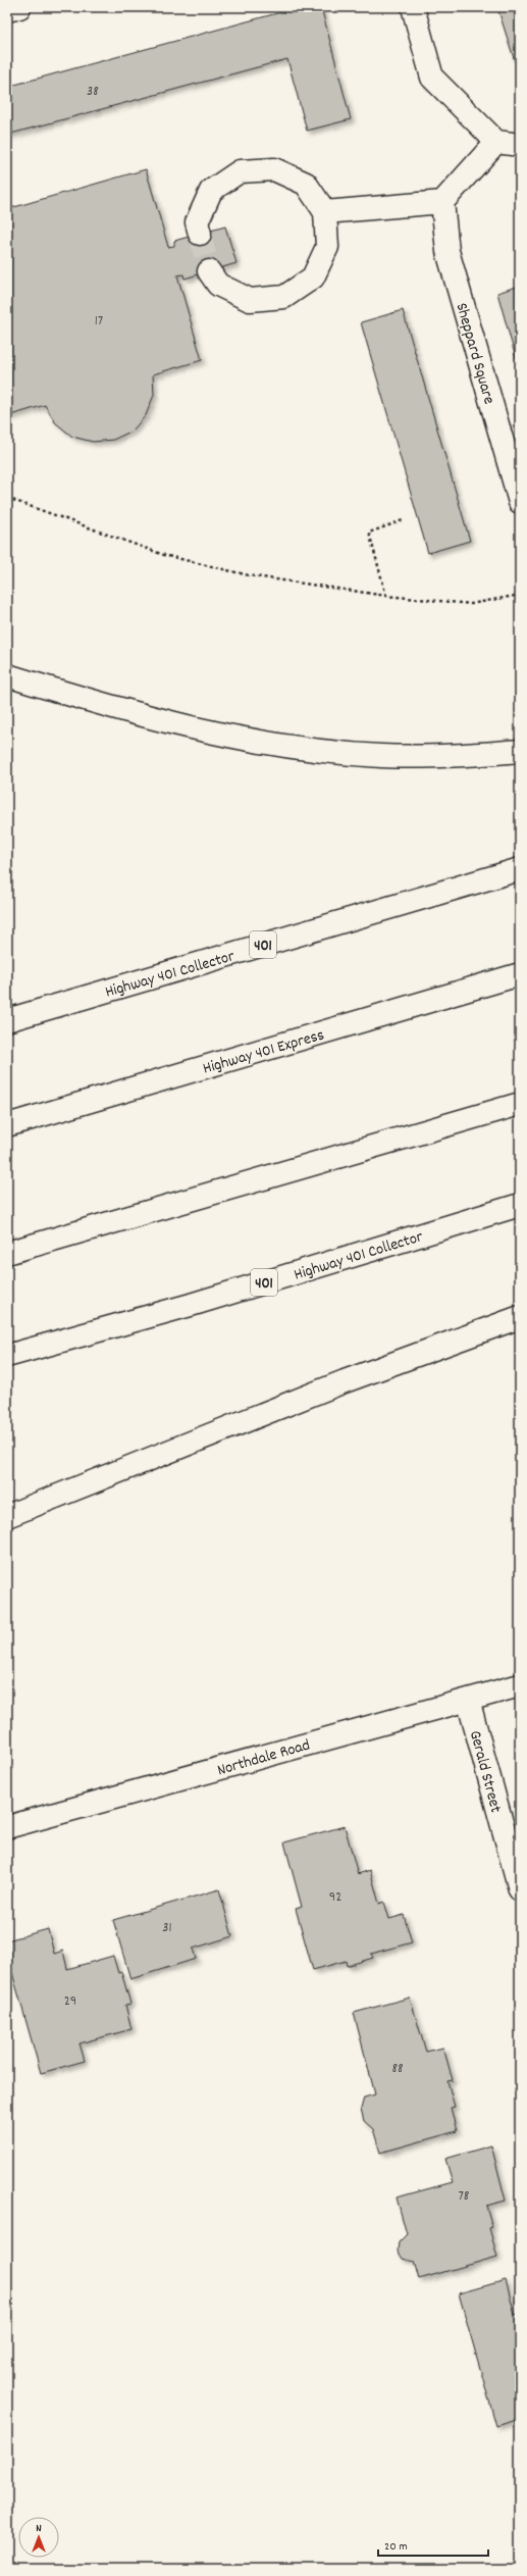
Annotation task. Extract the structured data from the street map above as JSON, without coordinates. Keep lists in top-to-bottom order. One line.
{"streets":{"main road":["Sheppard Square","401","Highway 401 Collector","Highway 401 Express","Northdale Road","Gerald Street"]},"crossings":[["Northdale Road","Gerald Street"]],"house_numbers":["38","17","92","31","29","88","78"],"scale_bar":"20 m","north":"top"}
